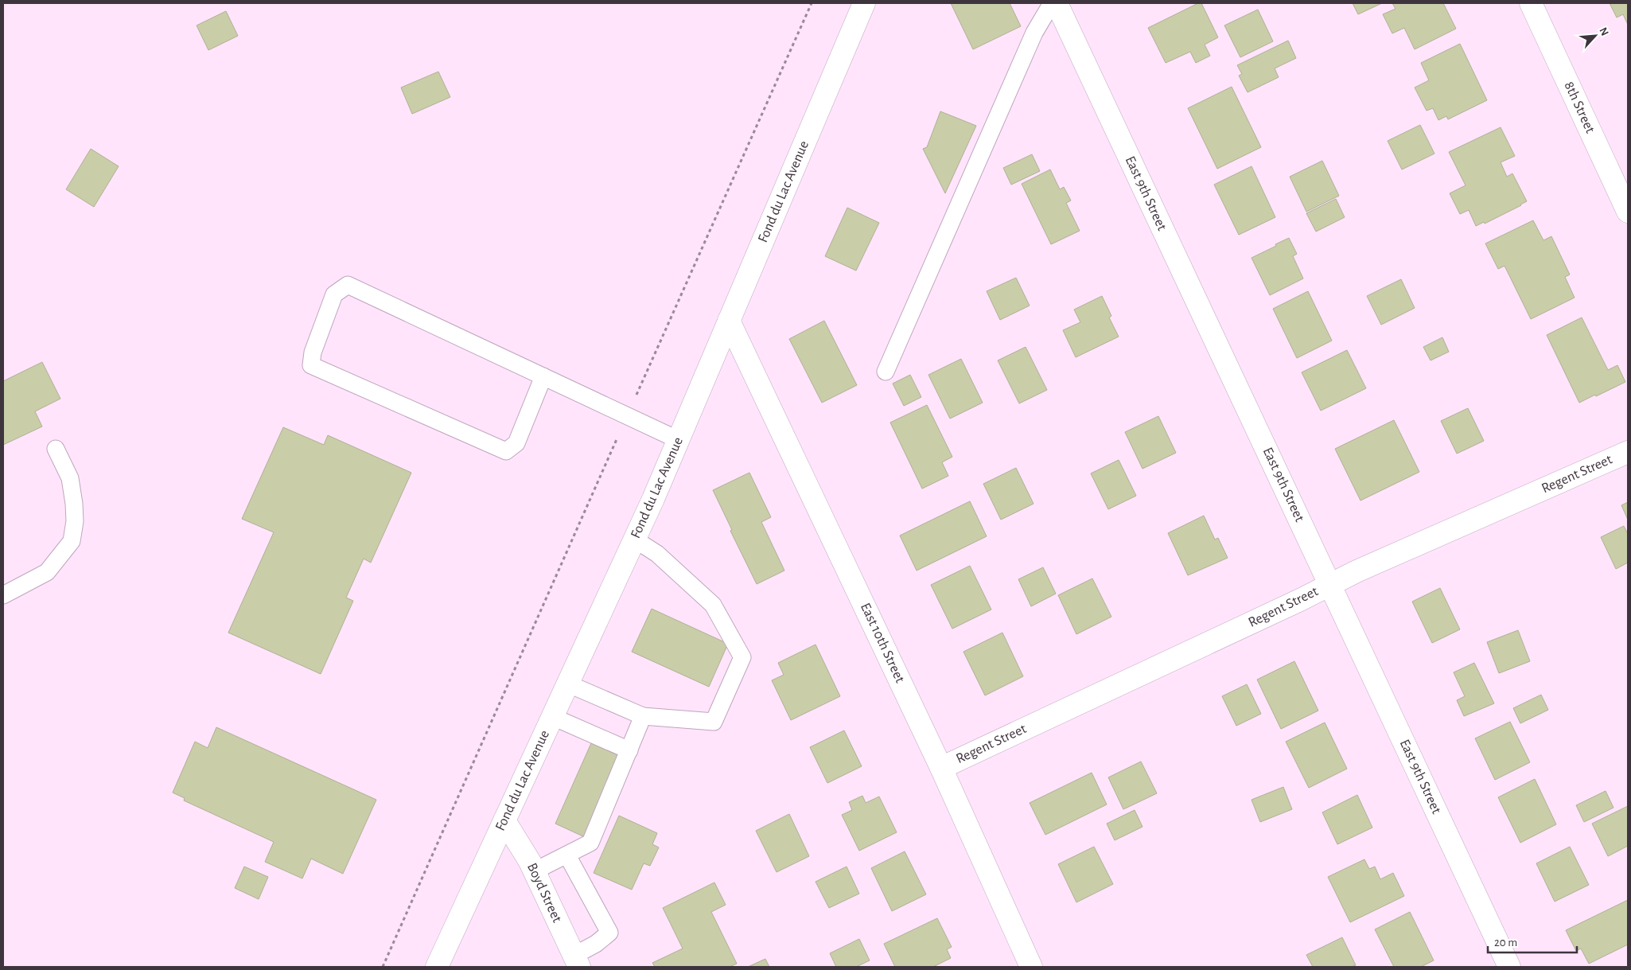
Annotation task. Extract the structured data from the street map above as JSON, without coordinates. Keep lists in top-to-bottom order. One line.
{"streets":{"street":["8th Street","Fond du Lac Avenue","East 9th Street","Regent Street","East 10th Street","Boyd Street"]},"crossings":[["Fond du Lac Avenue","East 10th Street"],["Fond du Lac Avenue","Boyd Street"],["East 9th Street","Regent Street"],["Regent Street","East 10th Street"]],"scale_bar":"20 m","north":"top right"}
